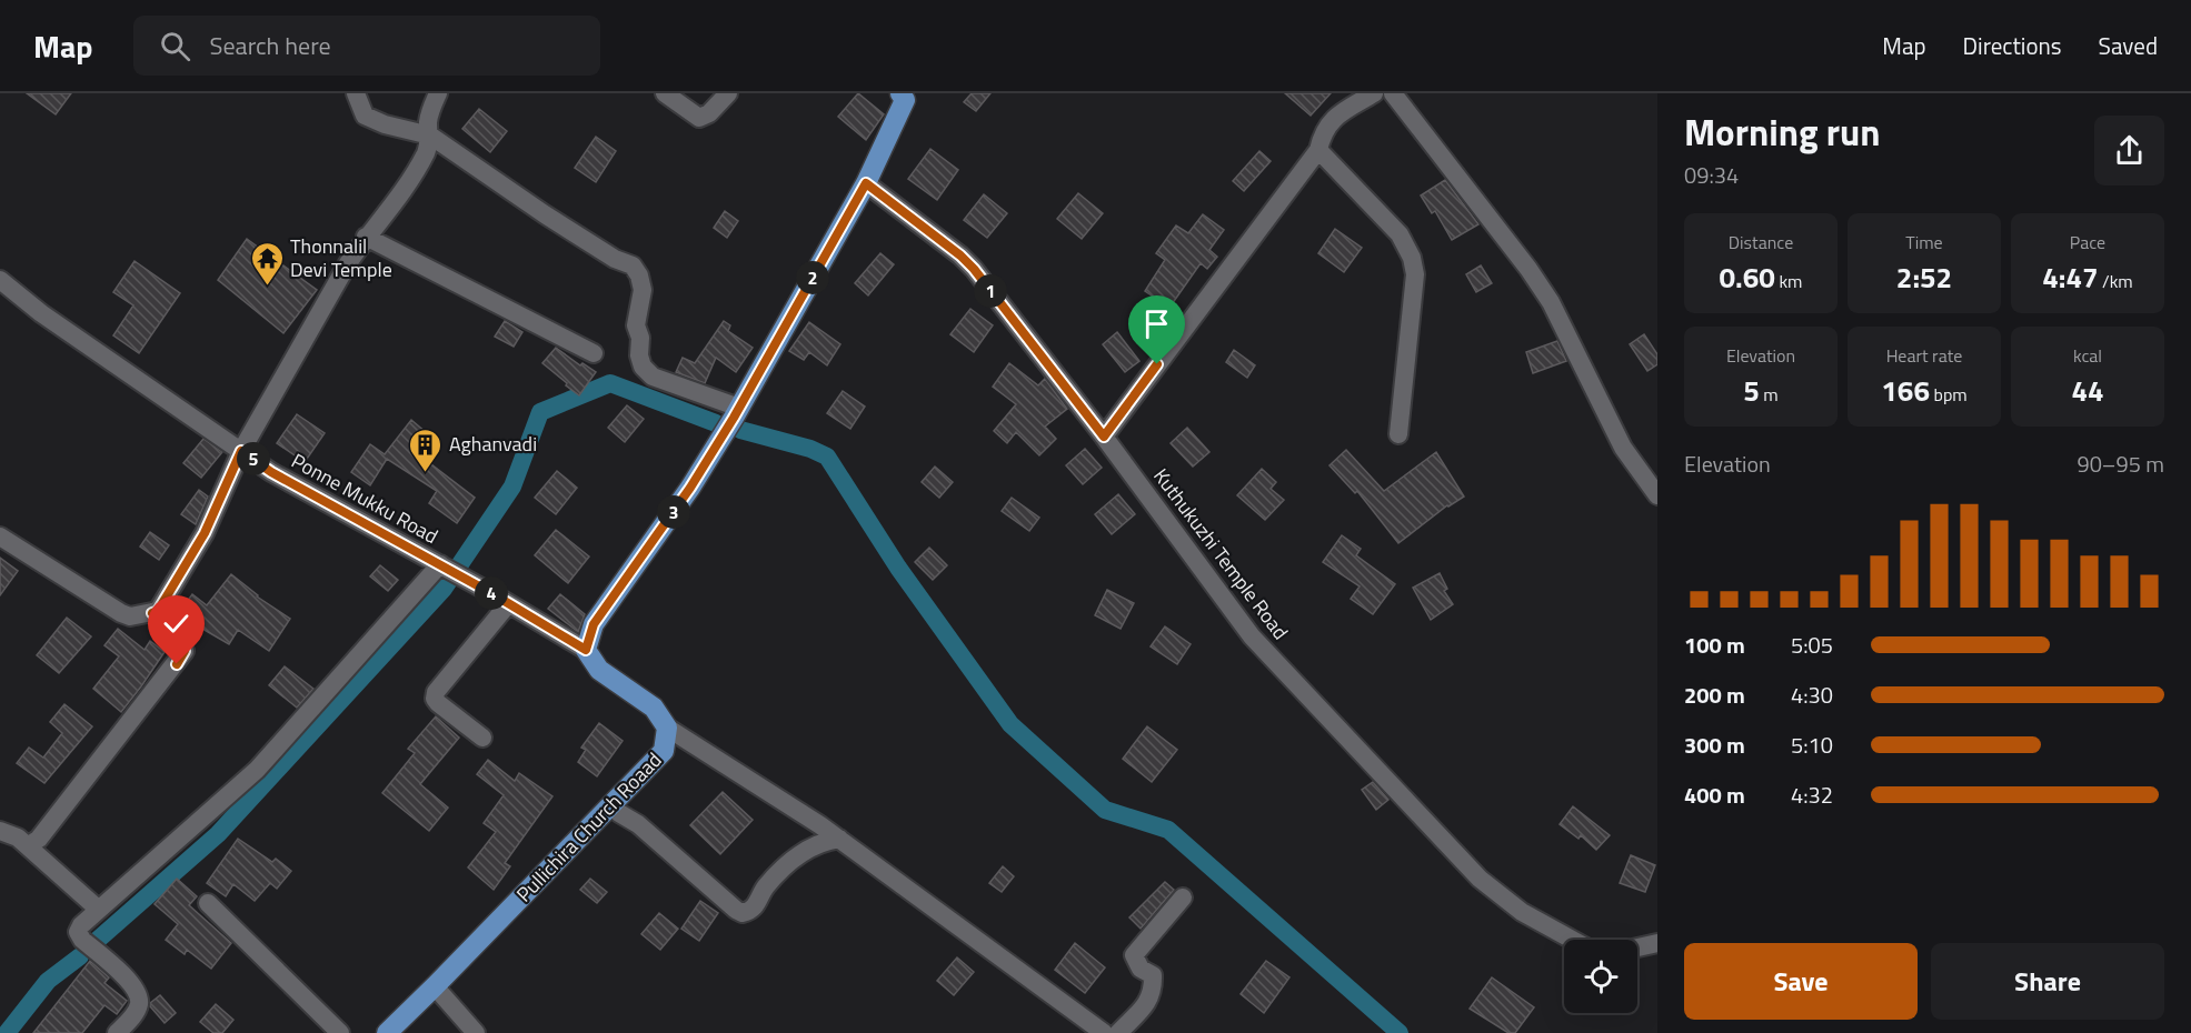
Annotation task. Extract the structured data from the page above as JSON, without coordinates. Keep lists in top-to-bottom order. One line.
{"streets":{"main road":["Pullichira Church Roaad"],"street":["Ponne Mukku Road","Kuthukuzhi Temple Road"]},"crossings":[["Ponne Mukku Road","Pullichira Church Roaad"]],"places":{"temple":["Thonnalil Devi Temple"],"building":["Aghanvadi"]},"page":{"header":"Map","search":"Search here","nav":["Map","Directions","Saved"],"heading":["Morning run","09:34"],"stats":[["Distance","0.60 km"],["Time","2:52"],["Pace","4:47 /km"],["Elevation","5 m"],["Heart rate","166 bpm"],["kcal","44"]],"pins":["2","1","5","3","4"],"chart":["Elevation","90–95 m"],"list":[{"name":"100 m","note":"5:05"},{"name":"200 m","note":"4:30"},{"name":"300 m","note":"5:10"},{"name":"400 m","note":"4:32"}],"buttons":["Save","Share"]}}
